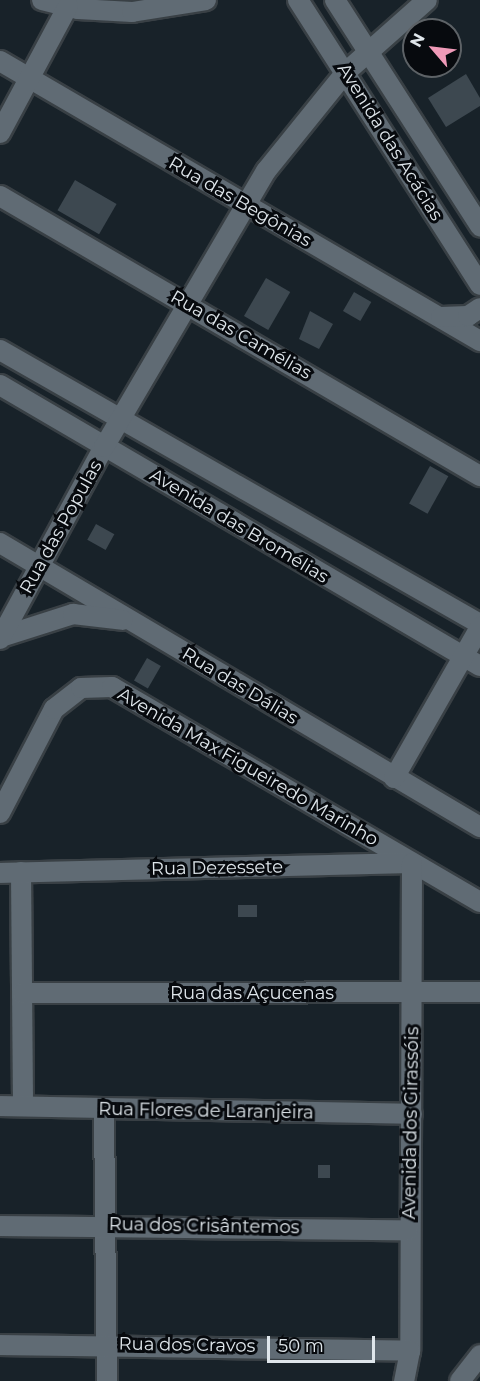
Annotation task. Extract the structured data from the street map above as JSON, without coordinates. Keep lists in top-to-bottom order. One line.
{"streets":{"street":["Avenida das Acácias","Rua das Begônias","Rua das Camélias","Avenida das Bromélias","Rua das Populas","Rua das Dálias","Avenida Max Figueiredo Marinho","Rua Dezessete","Rua das Açucenas","Rua Flores de Laranjeira","Avenida dos Girassóis","Rua dos Crisântemos","Rua dos Cravos"]},"crossings":[["Avenida das Acácias","Rua das Populas"],["Rua das Begônias","Rua das Populas"],["Rua das Camélias","Rua das Populas"],["Avenida das Bromélias","Rua das Populas"],["Rua das Populas","Rua das Dálias"],["Avenida Max Figueiredo Marinho","Rua Dezessete"],["Avenida Max Figueiredo Marinho","Avenida dos Girassóis"],["Rua Dezessete","Avenida dos Girassóis"],["Rua das Açucenas","Avenida dos Girassóis"],["Rua Flores de Laranjeira","Avenida dos Girassóis"],["Avenida dos Girassóis","Rua dos Crisântemos"],["Avenida dos Girassóis","Rua dos Cravos"]],"scale_bar":"50 m","north":"top left"}
